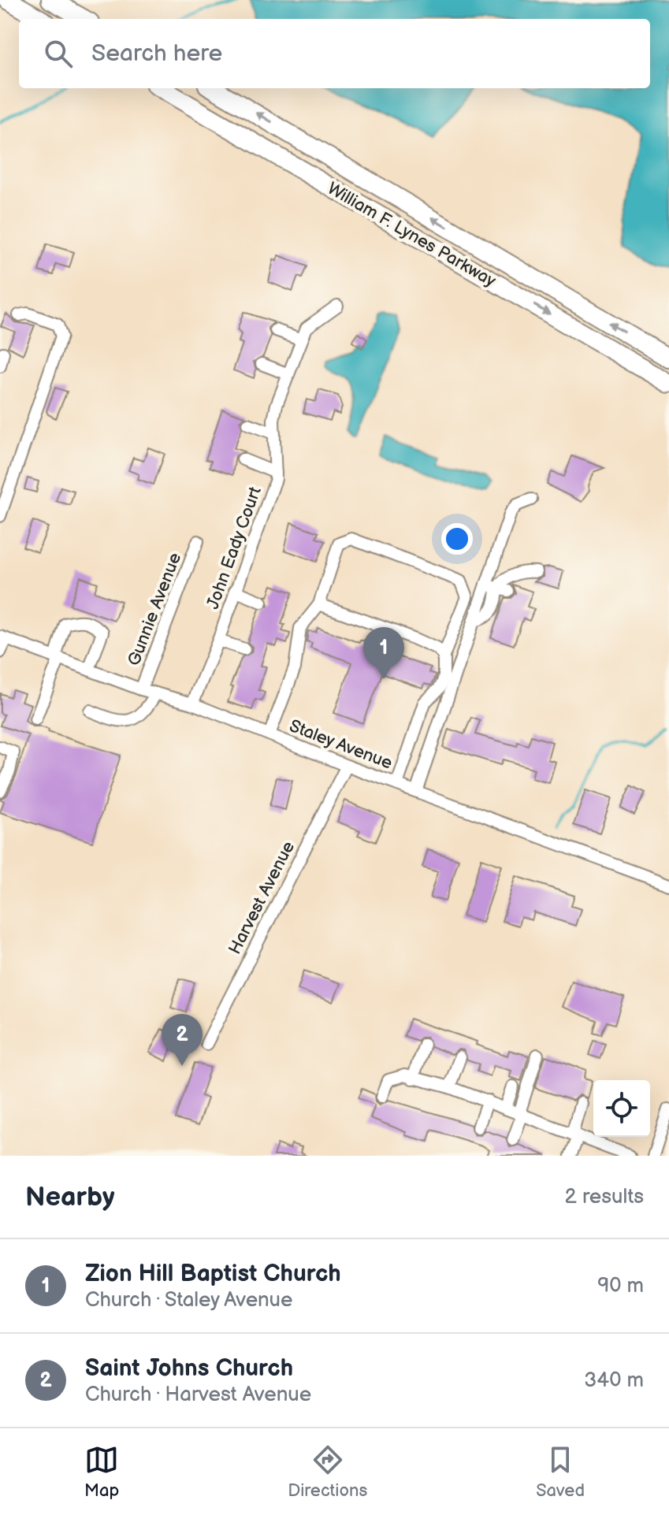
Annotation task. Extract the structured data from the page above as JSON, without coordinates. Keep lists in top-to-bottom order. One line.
{"streets":{"highway":["William F. Lynes Parkway"],"street":["John Eady Court","Gunnie Avenue","Staley Avenue","Harvest Avenue"]},"crossings":[["John Eady Court","Staley Avenue"],["Gunnie Avenue","Staley Avenue"],["Staley Avenue","Harvest Avenue"]],"page":{"search":"Search here","pins":["1","2"],"heading":["Nearby","2 results"],"list":[{"mark":"1","name":"Zion Hill Baptist Church","note":"Church · Staley Avenue","value":"90 m"},{"mark":"2","name":"Saint Johns Church","note":"Church · Harvest Avenue","value":"340 m"}],"nav":["Map","Directions","Saved"]}}
